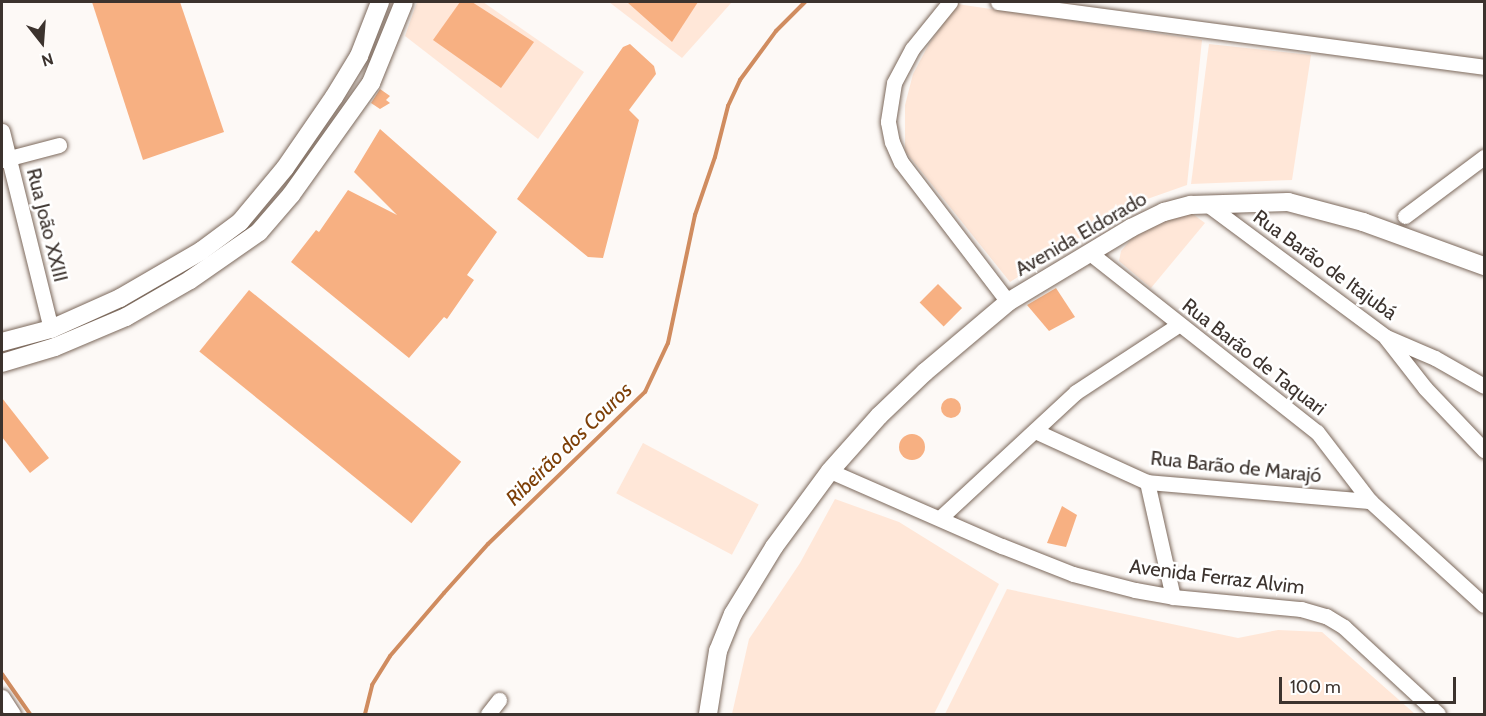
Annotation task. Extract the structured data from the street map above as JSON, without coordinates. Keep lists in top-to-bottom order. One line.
{"streets":{"main road":["Avenida Eldorado"],"street":["Rua João XXIII","Rua Barão de Itajubá","Rua Barão de Taquari","Rua Barão de Marajó","Avenida Ferraz Alvim"]},"crossings":[["Avenida Eldorado","Rua Barão de Itajubá"],["Avenida Eldorado","Rua Barão de Taquari"],["Avenida Eldorado","Avenida Ferraz Alvim"],["Rua Barão de Taquari","Rua Barão de Marajó"]],"water":["Ribeirão dos Couros"],"scale_bar":"100 m","north":"bottom"}
